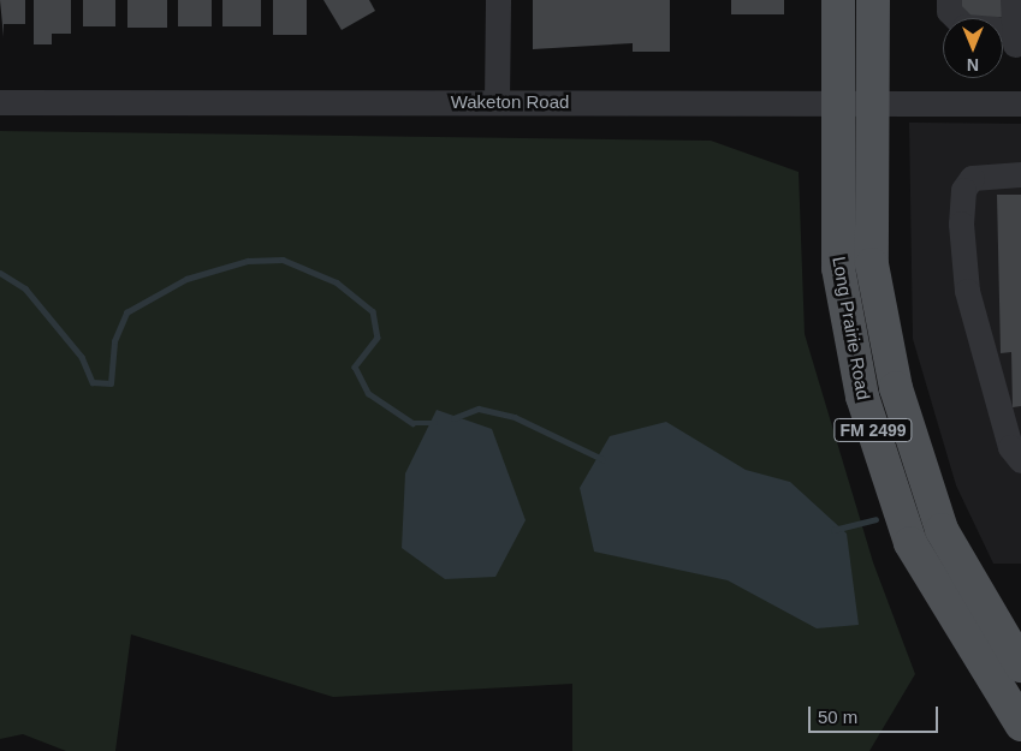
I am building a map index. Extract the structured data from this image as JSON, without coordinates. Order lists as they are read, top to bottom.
{
  "streets": {
    "main road": ["Long Prairie Road", "FM 2499"],
    "street": ["Waketon Road"]
  },
  "crossings": [
    ["Waketon Road", "Long Prairie Road"]
  ],
  "scale_bar": "50 m",
  "north": "bottom"
}
